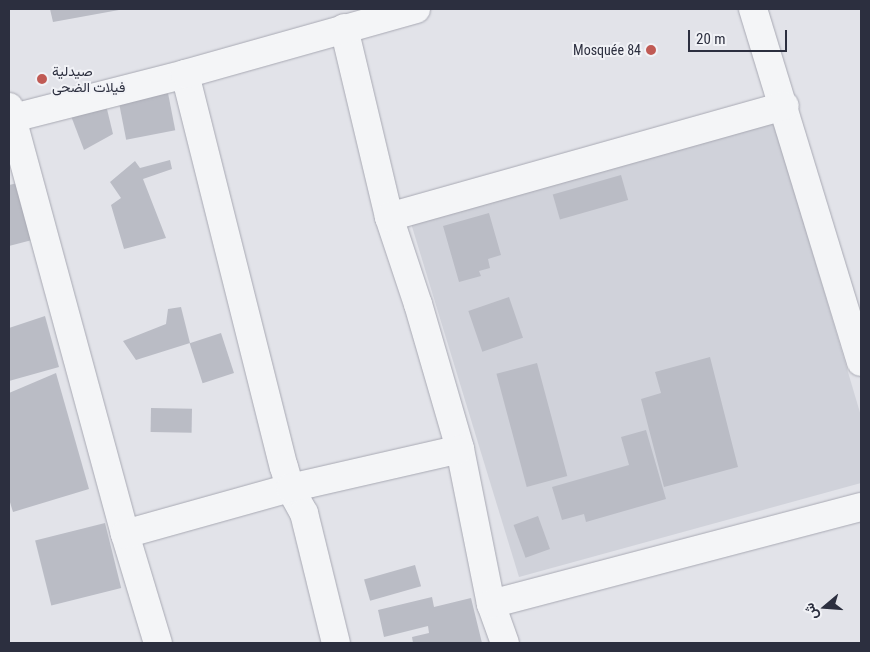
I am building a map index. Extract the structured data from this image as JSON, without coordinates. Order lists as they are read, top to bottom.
{
  "places": ["Mosquée 84", "صيدلية فيلات الضحى"],
  "scale_bar": "20 m",
  "north": "left"
}
